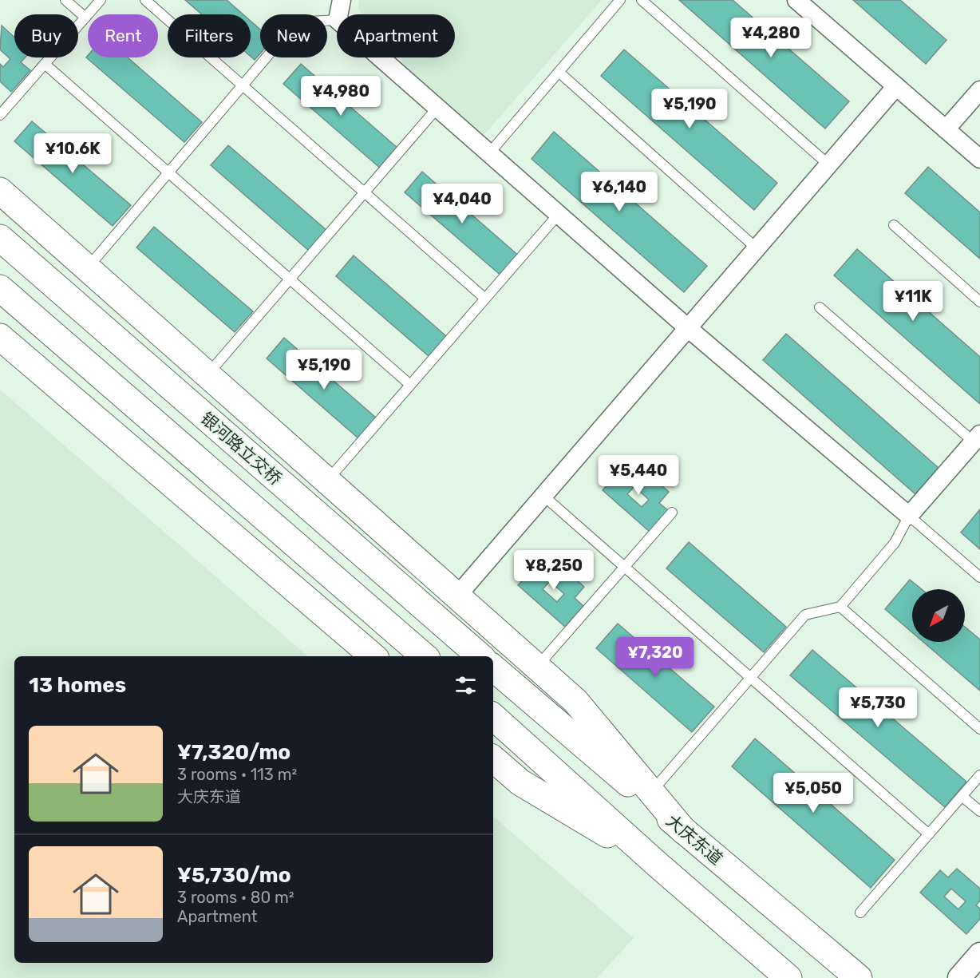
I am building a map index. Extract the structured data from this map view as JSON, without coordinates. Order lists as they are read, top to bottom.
{
  "streets": {
    "main road": ["银河路立交桥", "大庆东道"]
  },
  "north": "bottom left",
  "page": {
    "chip": [
      "Buy",
      "Rent",
      "Filters",
      "New",
      "Apartment"
    ],
    "price": [
      "¥4,280",
      "¥4,980",
      "¥5,190",
      "¥10.6K",
      "¥6,140",
      "¥4,040",
      "¥11K",
      "¥5,190",
      "¥5,440",
      "¥8,250",
      "¥7,320",
      "¥5,730",
      "¥5,050"
    ],
    "heading": "13 homes",
    "list": [
      {
        "name": "¥7,320/mo",
        "note": "3 rooms · 113 m² · 大庆东道"
      },
      {
        "name": "¥5,730/mo",
        "note": "3 rooms · 80 m² · Apartment"
      }
    ]
  }
}
